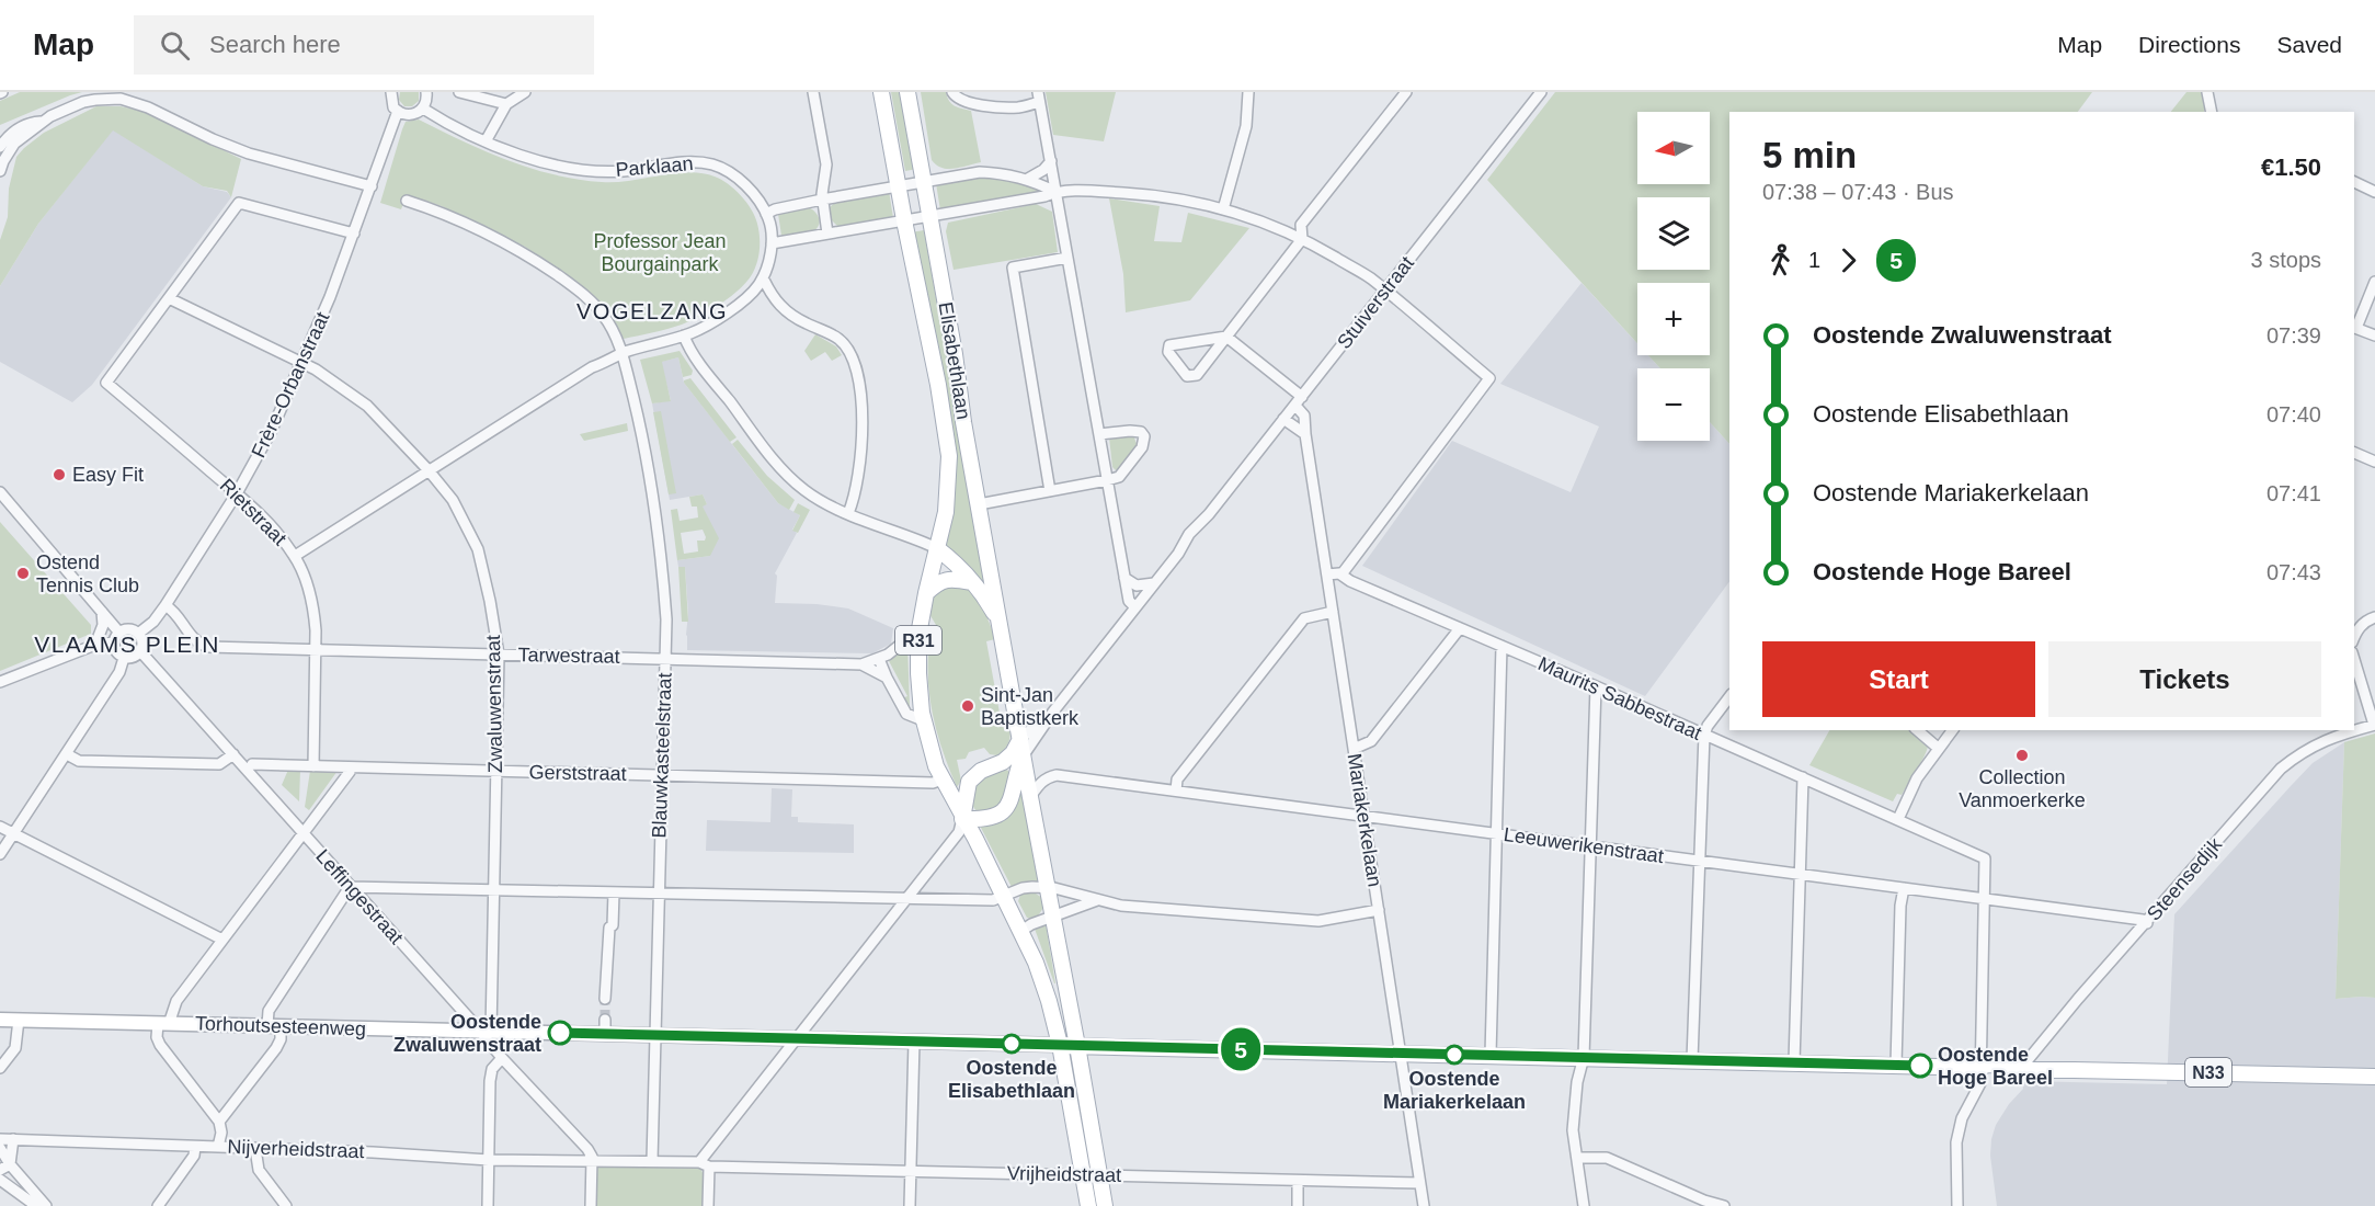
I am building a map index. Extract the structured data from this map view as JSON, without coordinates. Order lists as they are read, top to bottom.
{
  "streets": {
    "main road": [
      "Elisabethlaan",
      "R31",
      "Torhoutsesteenweg",
      "N33",
      "Vrijheidstraat"
    ],
    "street": [
      "Parklaan",
      "Stuiverstraat",
      "Frère-Orbanstraat",
      "Rietstraat",
      "Tarwestraat",
      "Maurits Sabbestraat",
      "Zwaluwenstraat",
      "Blauwkasteelstraat",
      "Gerststraat",
      "Mariakerkelaan",
      "Leeuwerikenstraat",
      "Steensedijk",
      "Leffingestraat",
      "Nijverheidstraat"
    ]
  },
  "crossings": [
    ["Parklaan", "Rietstraat"],
    ["Parklaan", "Zwaluwenstraat"],
    ["Parklaan", "Blauwkasteelstraat"],
    ["Stuiverstraat", "Elisabethlaan"],
    ["Stuiverstraat", "Mariakerkelaan"],
    ["Elisabethlaan", "Tarwestraat"],
    ["Elisabethlaan", "Gerststraat"],
    ["Elisabethlaan", "Leeuwerikenstraat"],
    ["Elisabethlaan", "Torhoutsesteenweg"],
    ["Elisabethlaan", "Vrijheidstraat"],
    ["Frère-Orbanstraat", "Rietstraat"],
    ["Frère-Orbanstraat", "Tarwestraat"],
    ["Frère-Orbanstraat", "Zwaluwenstraat"],
    ["Frère-Orbanstraat", "Leffingestraat"],
    ["Rietstraat", "Tarwestraat"],
    ["Rietstraat", "Zwaluwenstraat"],
    ["Rietstraat", "Gerststraat"],
    ["Tarwestraat", "Zwaluwenstraat"],
    ["Tarwestraat", "Blauwkasteelstraat"],
    ["Maurits Sabbestraat", "Mariakerkelaan"],
    ["Maurits Sabbestraat", "Leeuwerikenstraat"],
    ["Zwaluwenstraat", "Gerststraat"],
    ["Zwaluwenstraat", "Leffingestraat"],
    ["Zwaluwenstraat", "Torhoutsesteenweg"],
    ["Blauwkasteelstraat", "Gerststraat"],
    ["Blauwkasteelstraat", "Torhoutsesteenweg"],
    ["Blauwkasteelstraat", "Nijverheidstraat"],
    ["Blauwkasteelstraat", "Vrijheidstraat"],
    ["Mariakerkelaan", "Leeuwerikenstraat"],
    ["Mariakerkelaan", "Torhoutsesteenweg"],
    ["Mariakerkelaan", "Vrijheidstraat"],
    ["Leeuwerikenstraat", "Steensedijk"],
    ["Steensedijk", "Torhoutsesteenweg"],
    ["Leffingestraat", "Torhoutsesteenweg"],
    ["Leffingestraat", "Nijverheidstraat"],
    ["Nijverheidstraat", "Vrijheidstraat"]
  ],
  "districts": ["VOGELZANG", "VLAAMS PLEIN"],
  "parks": ["Professor Jean Bourgainpark"],
  "places": [
    "Easy Fit",
    "Ostend Tennis Club",
    "Sint-Jan Baptistkerk",
    "Collection Vanmoerkerke",
    "Oostende Zwaluwenstraat",
    "Oostende Elisabethlaan",
    "Oostende Mariakerkelaan",
    "Oostende Hoge Bareel"
  ],
  "lines": ["bus line 5"],
  "north": "left",
  "page": {
    "header": "Map",
    "search": "Search here",
    "nav": ["Map", "Directions", "Saved"],
    "on_map": "5",
    "map_buttons": ["+", "−"],
    "heading": ["5 min", "07:38 – 07:43 · Bus", "€1.50"],
    "legs": ["1", "5", "3 stops"],
    "list": [
      {
        "name": "Oostende Zwaluwenstraat",
        "value": "07:39"
      },
      {
        "name": "Oostende Elisabethlaan",
        "value": "07:40"
      },
      {
        "name": "Oostende Mariakerkelaan",
        "value": "07:41"
      },
      {
        "name": "Oostende Hoge Bareel",
        "value": "07:43"
      }
    ],
    "buttons": ["Start", "Tickets"]
  }
}
